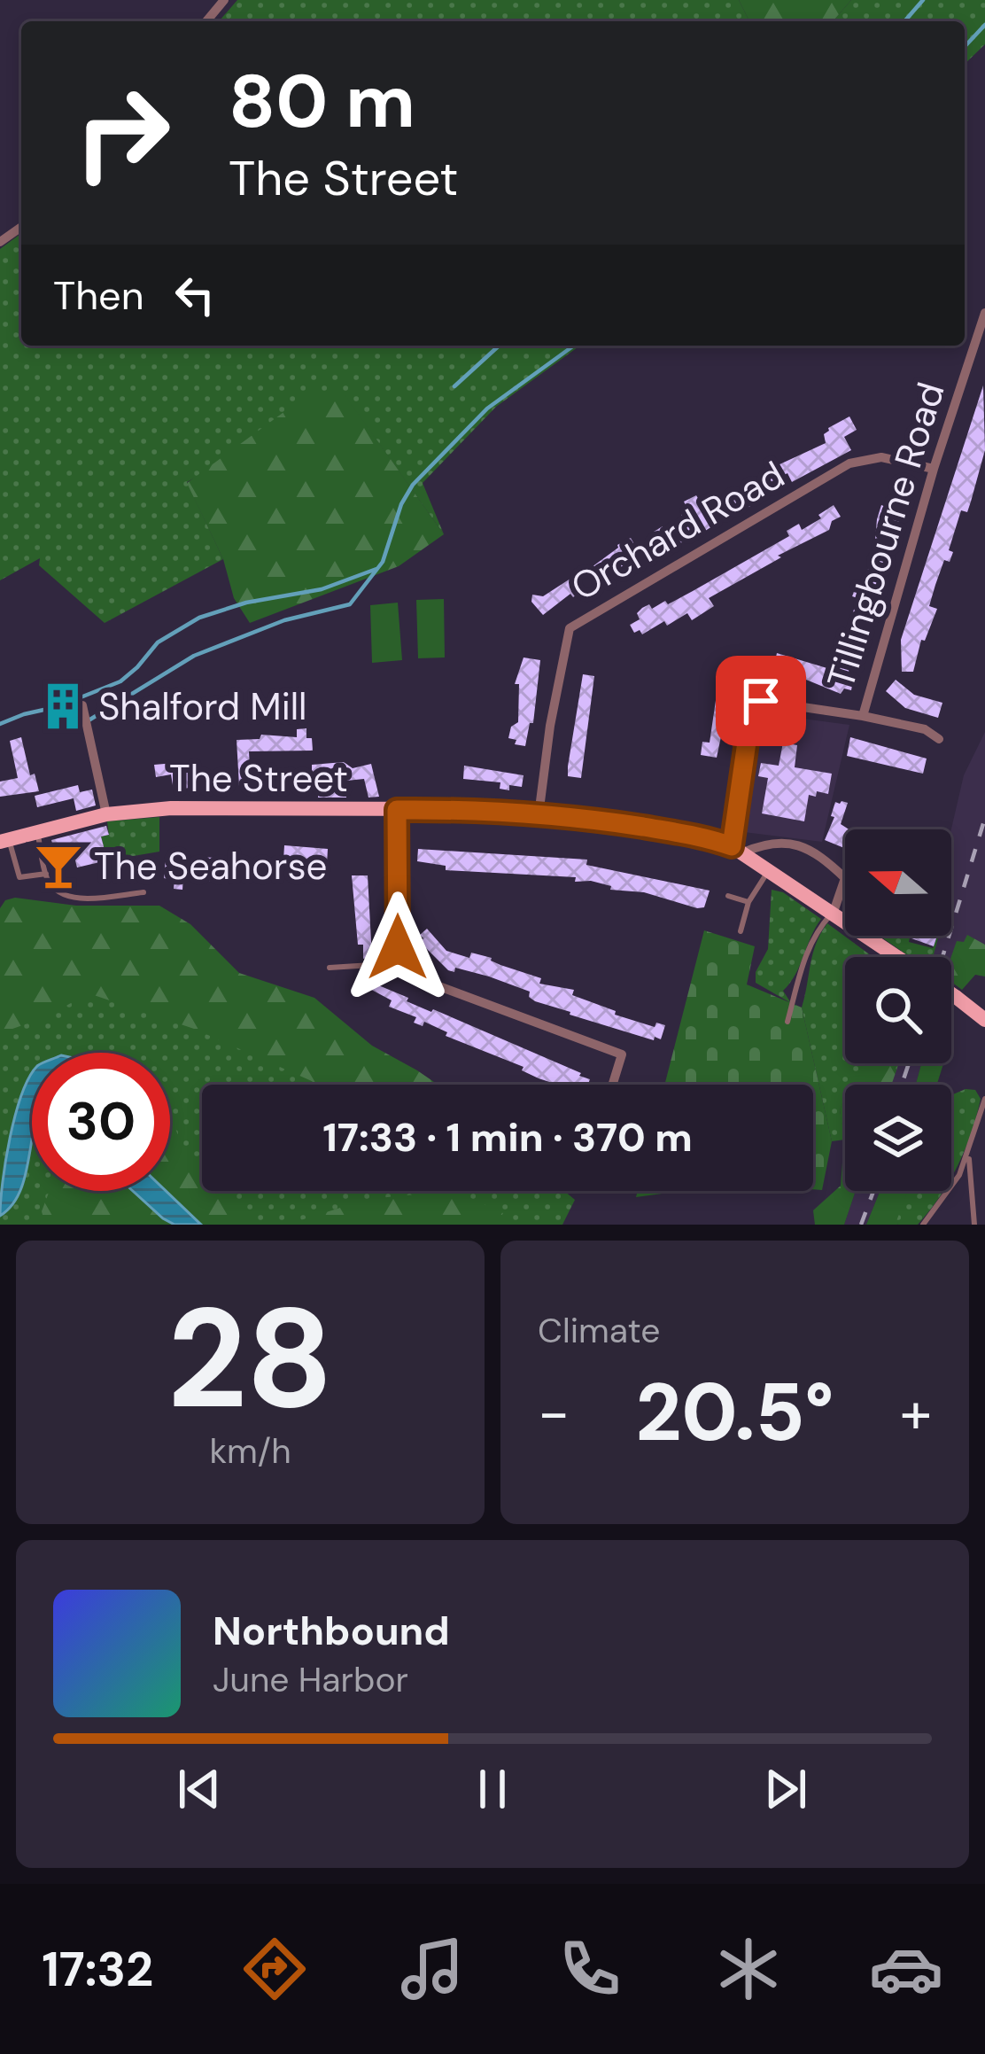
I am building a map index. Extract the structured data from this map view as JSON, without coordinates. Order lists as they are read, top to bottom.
{
  "streets": {
    "main road": ["The Street"],
    "street": ["Orchard Road", "Tillingbourne Road"]
  },
  "crossings": [
    ["Orchard Road", "Tillingbourne Road"],
    ["Orchard Road", "The Street"],
    ["Tillingbourne Road", "The Street"]
  ],
  "places": {
    "building": ["Shalford Mill"],
    "bar": ["The Seahorse"]
  },
  "north": "left",
  "page": {
    "turn": ["80 m", "The Street"],
    "then": "Then",
    "limit": "30",
    "trip": "17:33 · 1 min · 370 m",
    "tile": [
      ["28", "km/h"],
      "Climate"
    ],
    "heat": ["−", "20.5°", "+"],
    "song": ["Northbound", "June Harbor"],
    "tabs": "17:32"
  }
}
